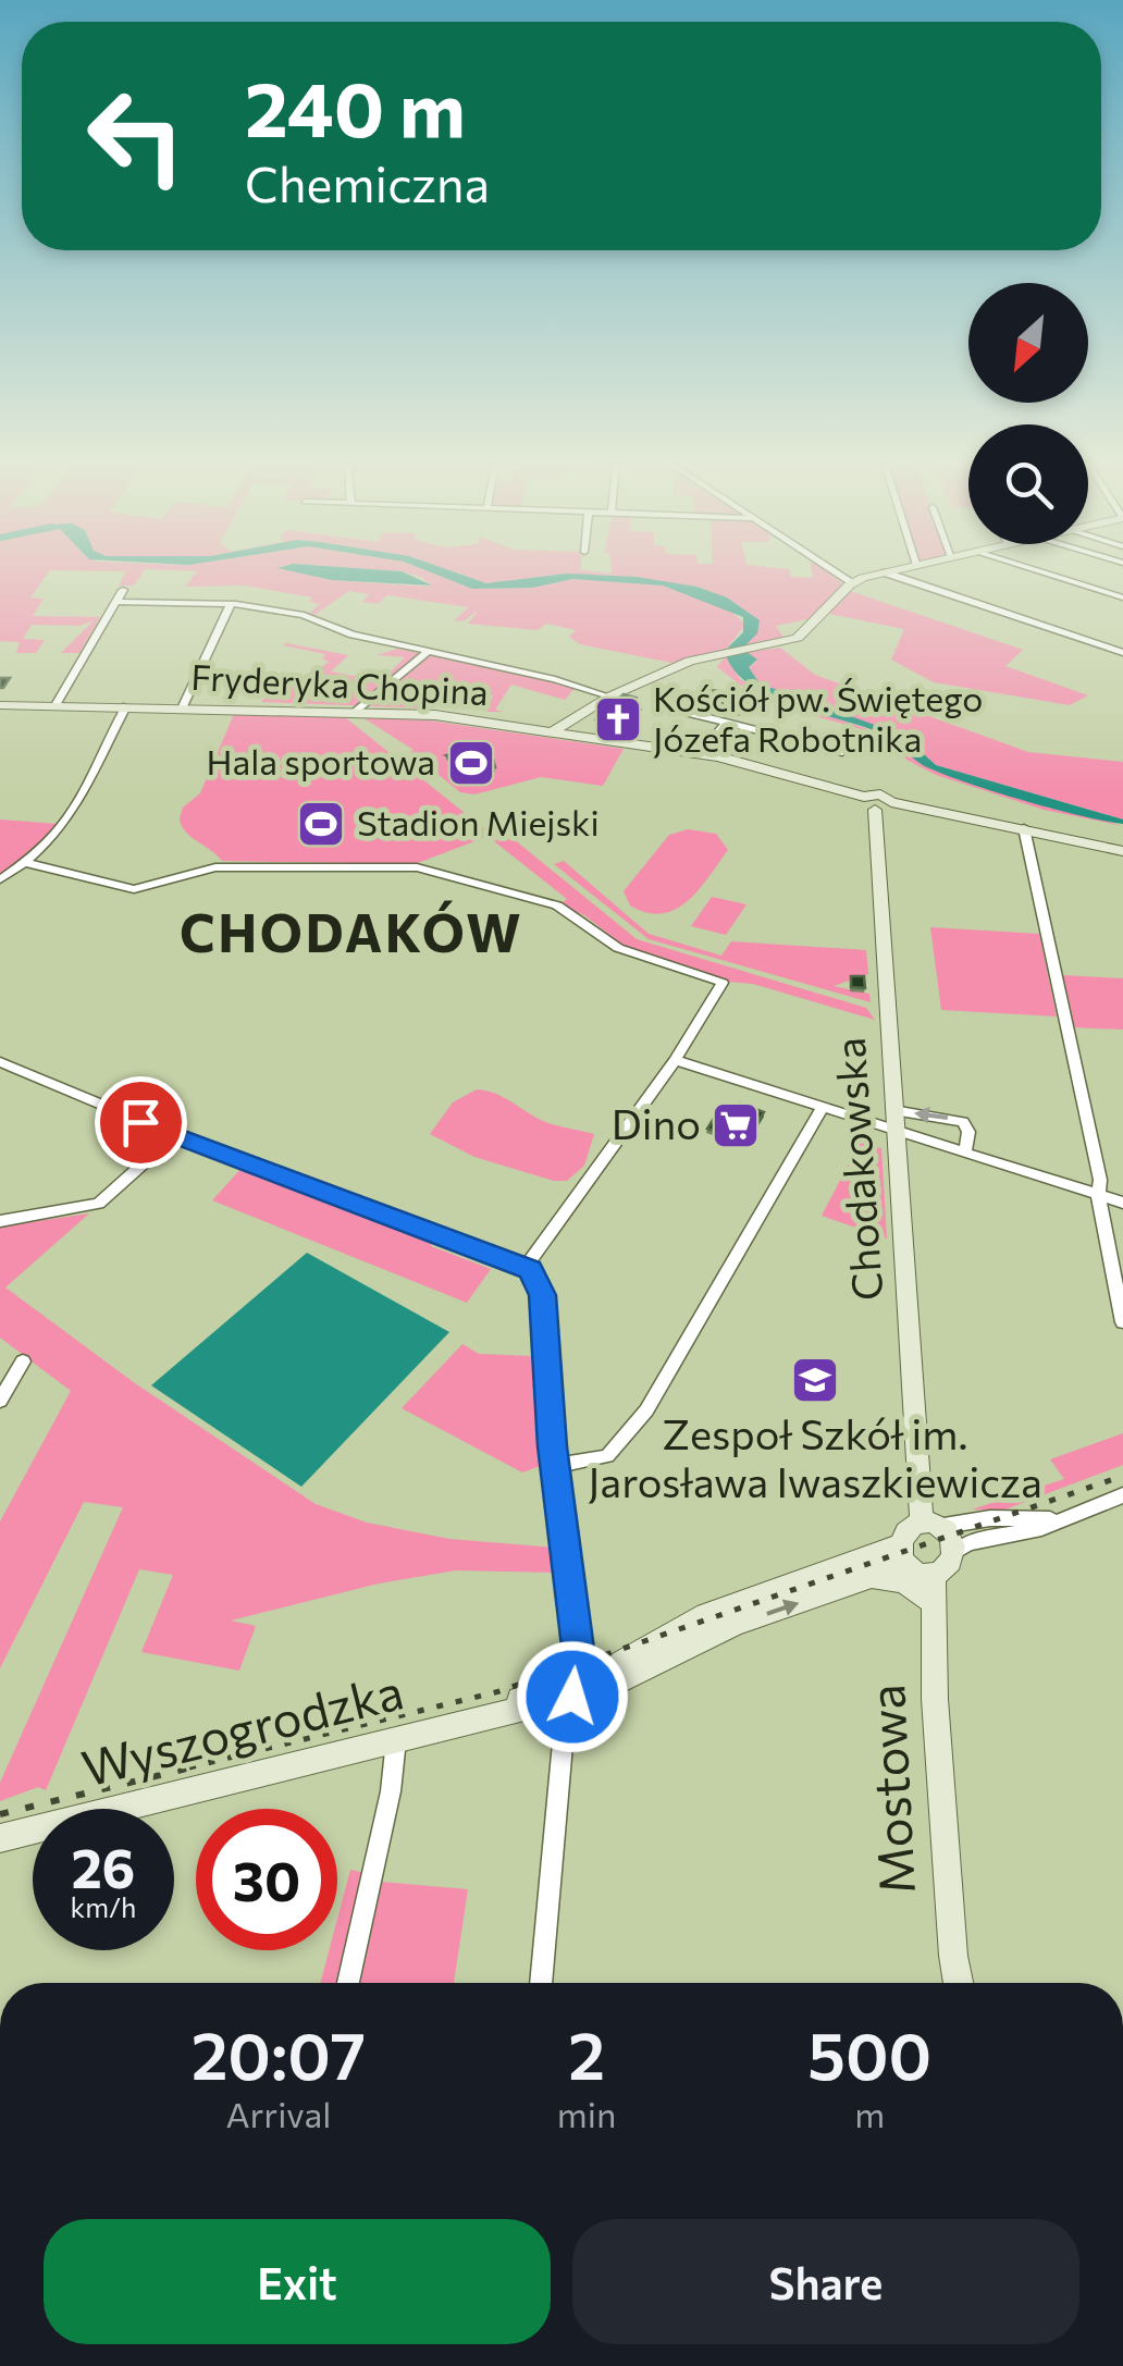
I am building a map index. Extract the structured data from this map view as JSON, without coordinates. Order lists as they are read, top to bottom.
{
  "streets": {
    "main road": [
      "Fryderyka Chopina",
      "Chodakowska",
      "Wyszogrodzka",
      "Mostowa"
    ]
  },
  "crossings": [
    ["Fryderyka Chopina", "Chodakowska"],
    ["Wyszogrodzka", "Mostowa"]
  ],
  "districts": ["CHODAKÓW"],
  "places": {
    "church": ["Kościół pw. Świętego Józefa Robotnika"],
    "sports": ["Hala sportowa", "Stadion Miejski"],
    "supermarket": ["Dino"],
    "school or university": ["Zespoł Szkół im. Jarosława Iwaszkiewicza"]
  },
  "north": "bottom left",
  "page": {
    "turn": ["240 m", "Chemiczna"],
    "speed": "26 km/h",
    "limit": "30",
    "eta": [
      "20:07",
      "Arrival",
      "2",
      "min",
      "500",
      "m"
    ],
    "buttons": ["Exit", "Share"]
  }
}
